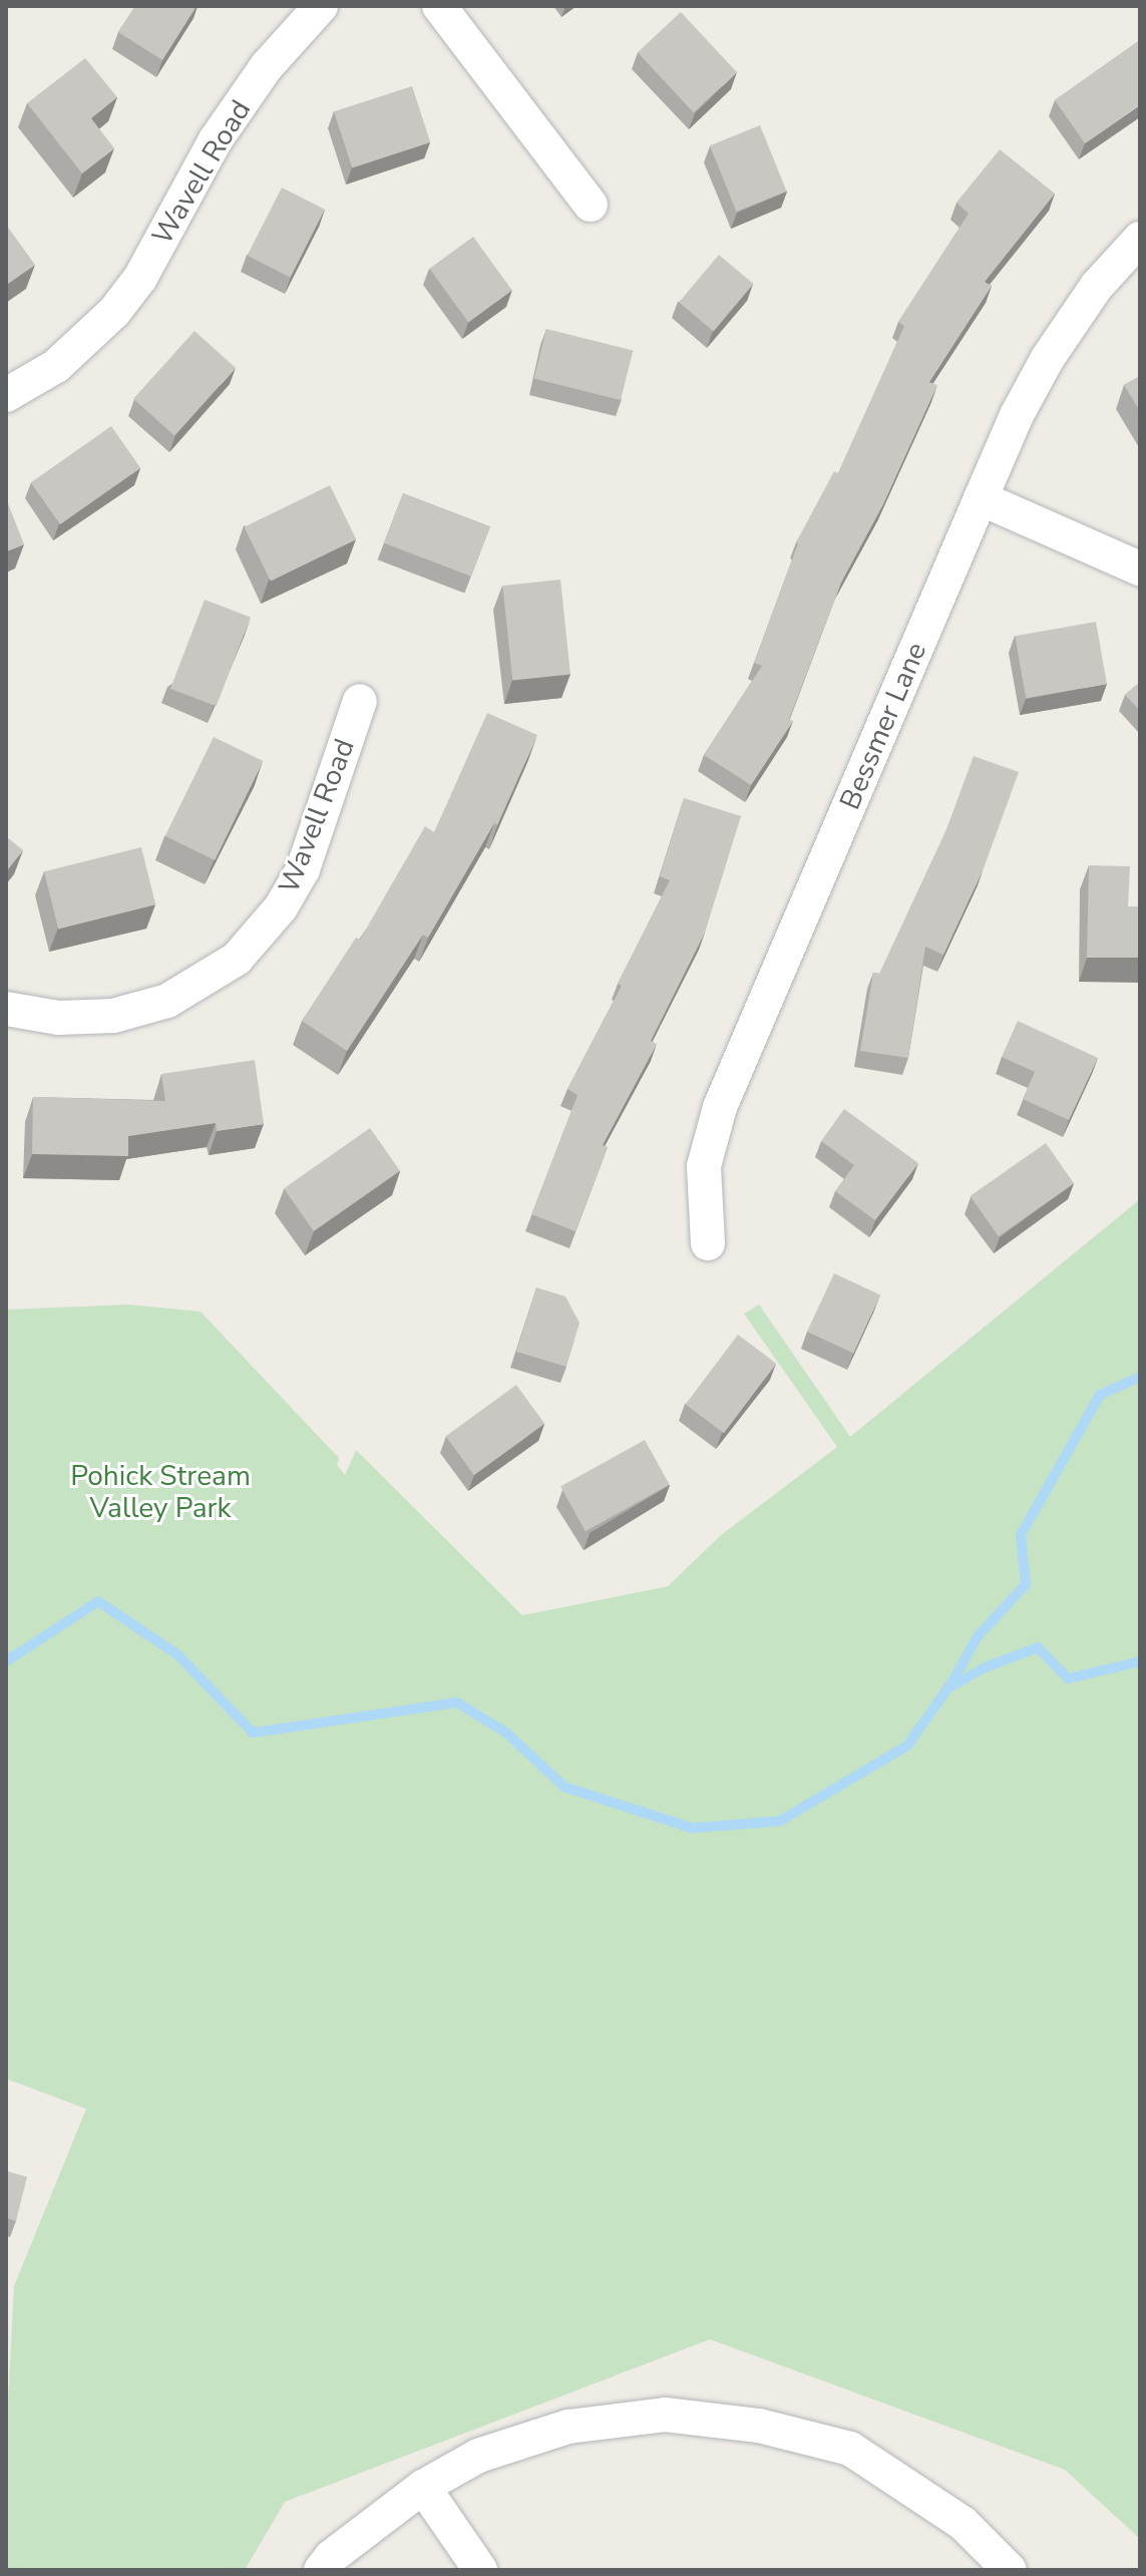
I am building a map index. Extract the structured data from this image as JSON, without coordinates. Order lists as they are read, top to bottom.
{
  "streets": {
    "street": ["Wavell Road", "Bessmer Lane"]
  },
  "parks": ["Pohick Stream Valley Park"]
}
